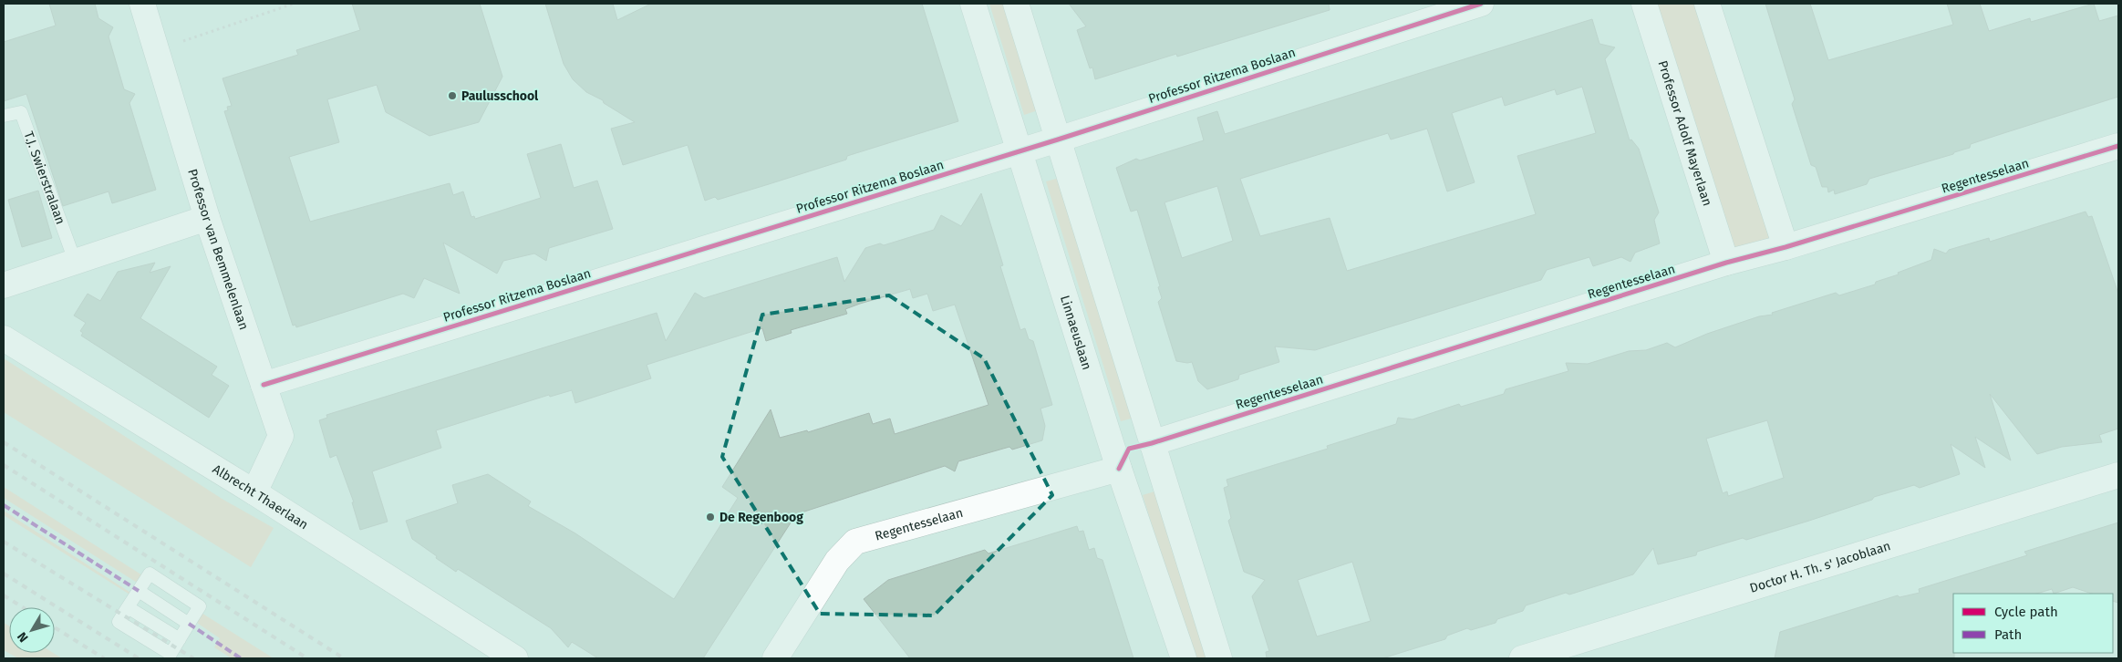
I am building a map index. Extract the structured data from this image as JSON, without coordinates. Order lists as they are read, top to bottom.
{
  "streets": {
    "street": [
      "Professor Ritzema Boslaan",
      "Professor Adolf Mayerlaan",
      "Regentesselaan",
      "Professor van Bemmelenlaan",
      "Linnaeuslaan",
      "Albrecht Thaerlaan",
      "Doctor H. Th. s' Jacoblaan"
    ],
    "lane": ["T.J. Swierstralaan"]
  },
  "crossings": [
    ["Professor Ritzema Boslaan", "Professor van Bemmelenlaan"],
    ["Professor Ritzema Boslaan", "Linnaeuslaan"],
    ["Professor Adolf Mayerlaan", "Regentesselaan"],
    ["Regentesselaan", "Linnaeuslaan"],
    ["Professor van Bemmelenlaan", "Albrecht Thaerlaan"]
  ],
  "places": ["Paulusschool", "De Regenboog"],
  "legend": ["Cycle path", "Path"],
  "north": "bottom left"
}
